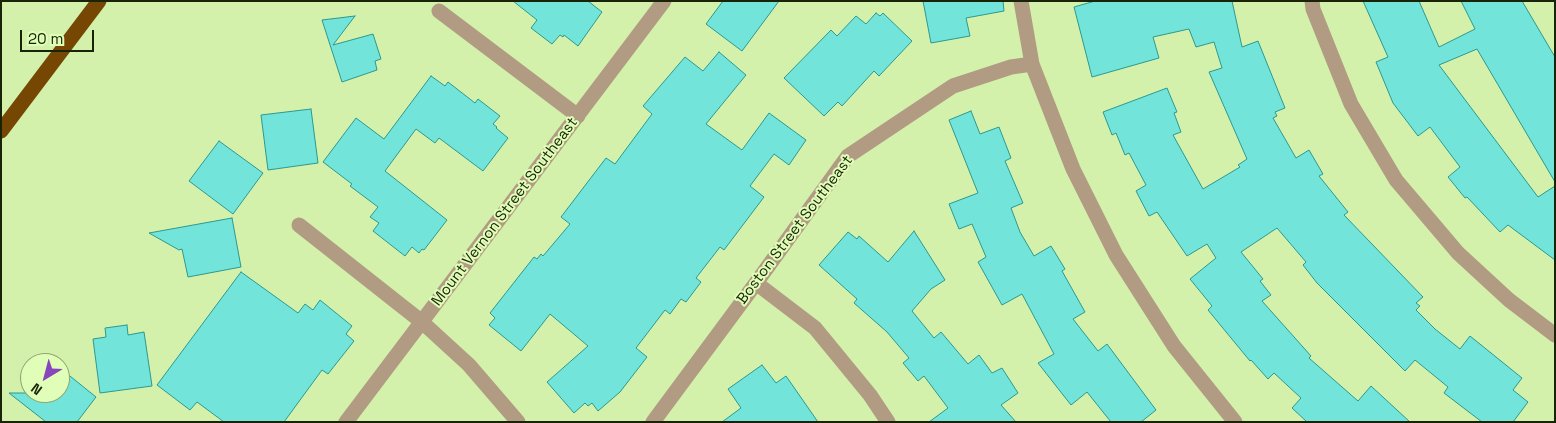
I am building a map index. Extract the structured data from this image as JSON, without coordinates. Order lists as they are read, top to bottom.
{
  "streets": {
    "street": ["Mount Vernon Street Southeast", "Boston Street Southeast"]
  },
  "scale_bar": "20 m",
  "north": "bottom left"
}
